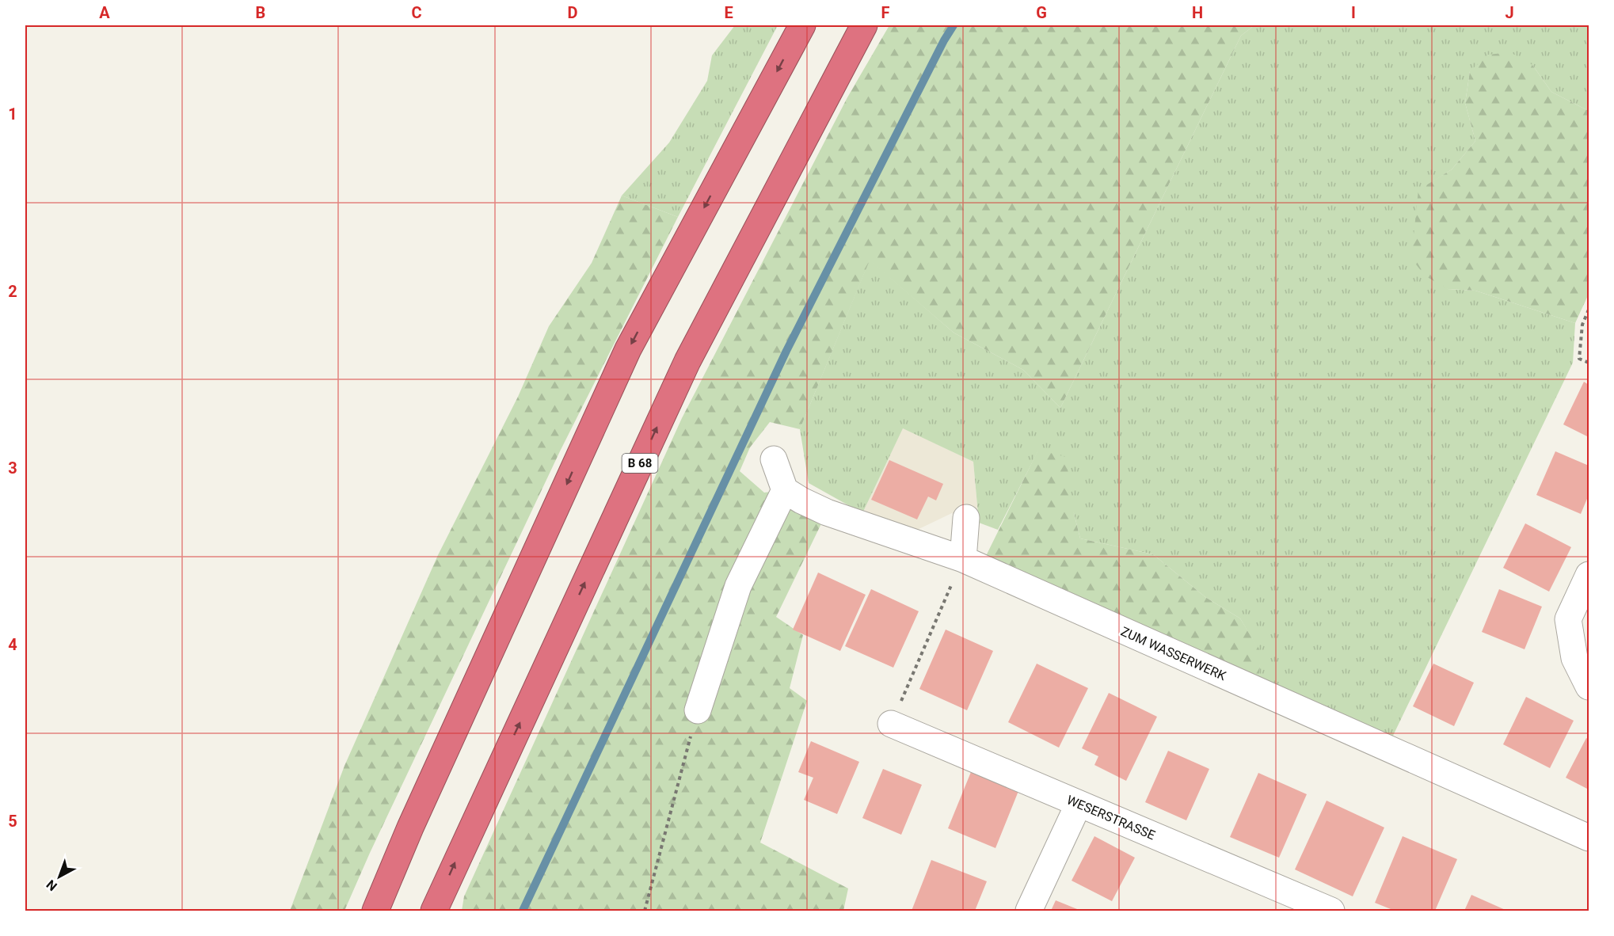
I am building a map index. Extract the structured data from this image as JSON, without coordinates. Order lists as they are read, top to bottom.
{
  "streets": {
    "highway": ["B 68"],
    "street": ["ZUM WASSERWERK", "WESERSTRASSE"]
  },
  "north": "bottom left",
  "grid": {
    "columns": [
      "A",
      "B",
      "C",
      "D",
      "E",
      "F",
      "G",
      "H",
      "I",
      "J"
    ],
    "rows": [
      "1",
      "2",
      "3",
      "4",
      "5"
    ]
  }
}
